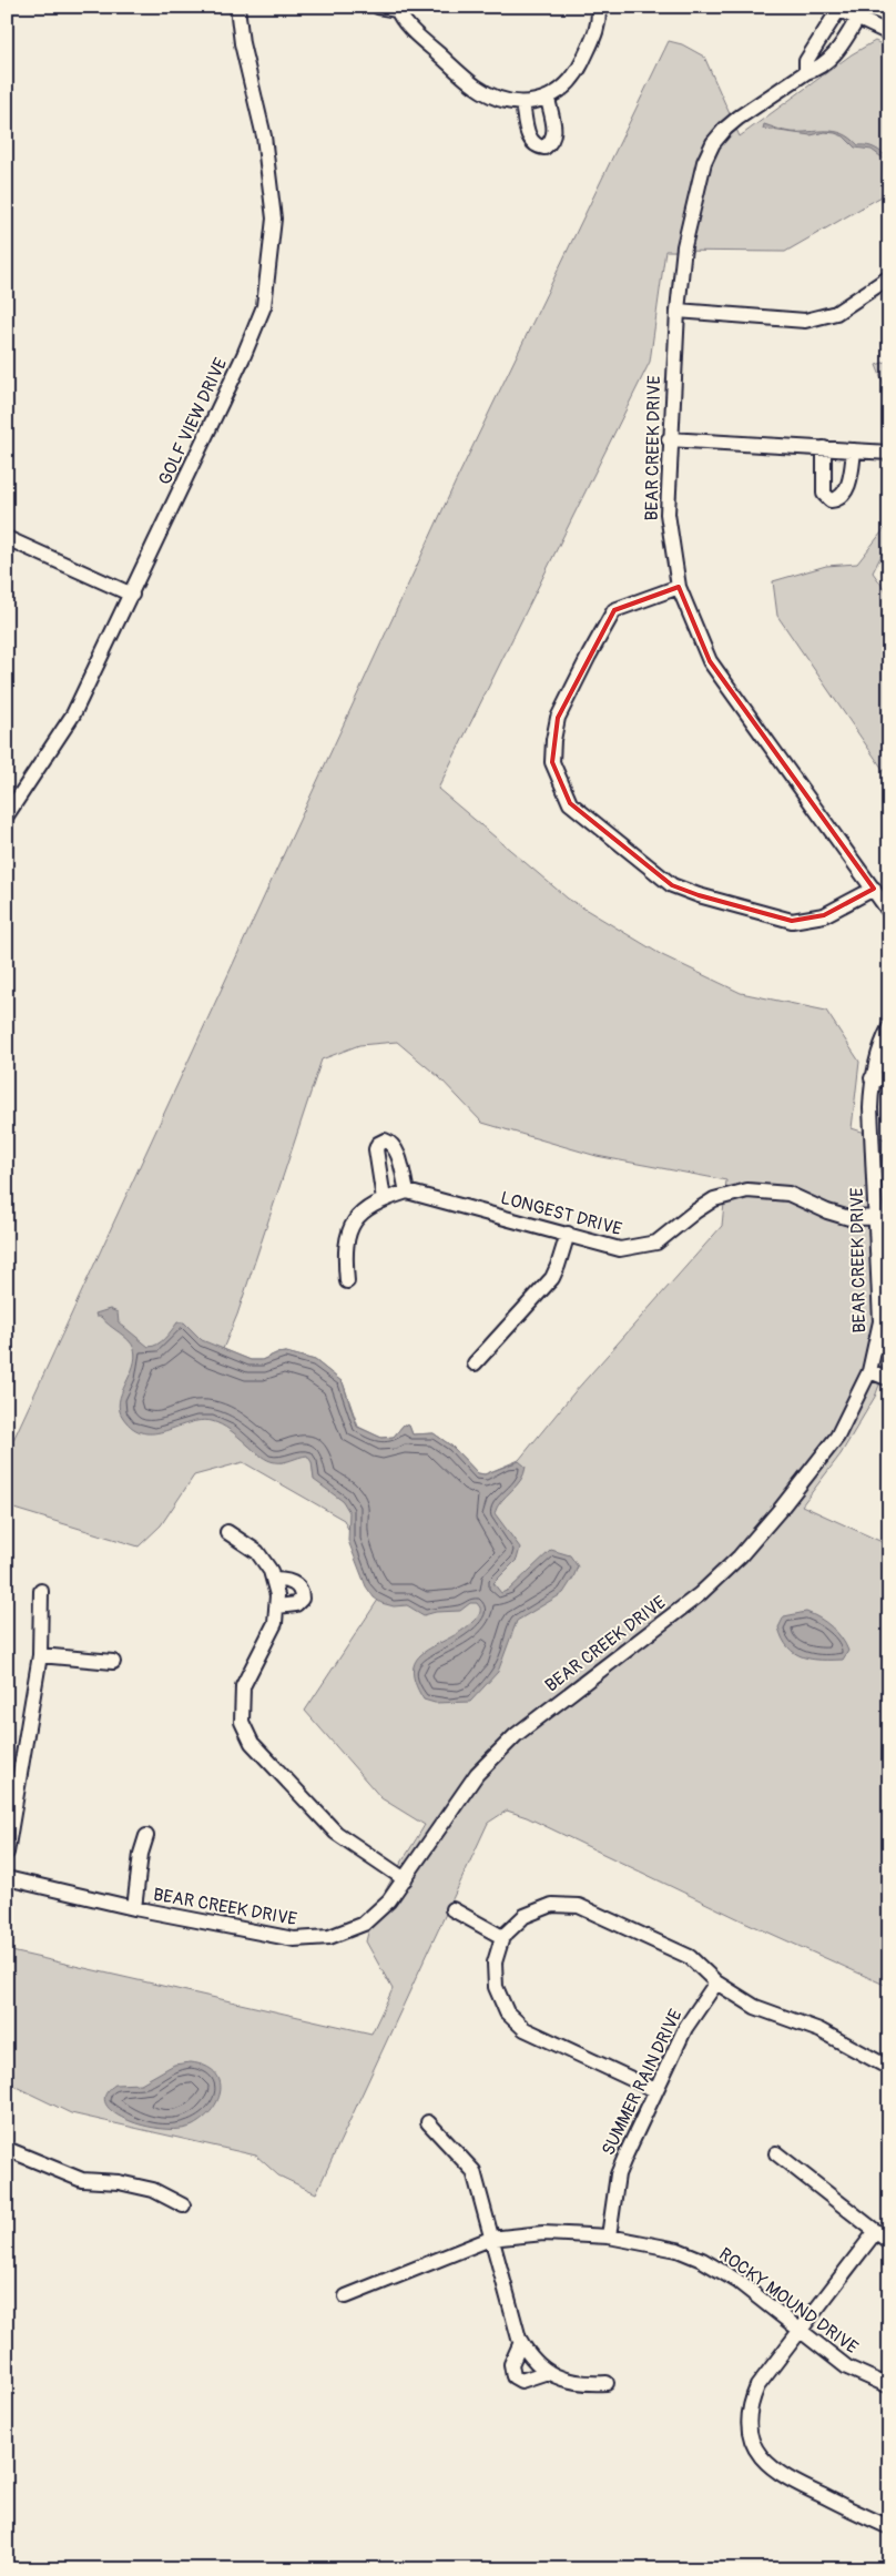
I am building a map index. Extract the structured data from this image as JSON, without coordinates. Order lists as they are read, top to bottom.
{
  "streets": {
    "street": [
      "GOLF VIEW DRIVE",
      "BEAR CREEK DRIVE",
      "LONGEST DRIVE",
      "SUMMER RAIN DRIVE",
      "ROCKY MOUND DRIVE"
    ]
  },
  "crossings": [
    ["BEAR CREEK DRIVE", "LONGEST DRIVE"],
    ["SUMMER RAIN DRIVE", "ROCKY MOUND DRIVE"]
  ]
}
